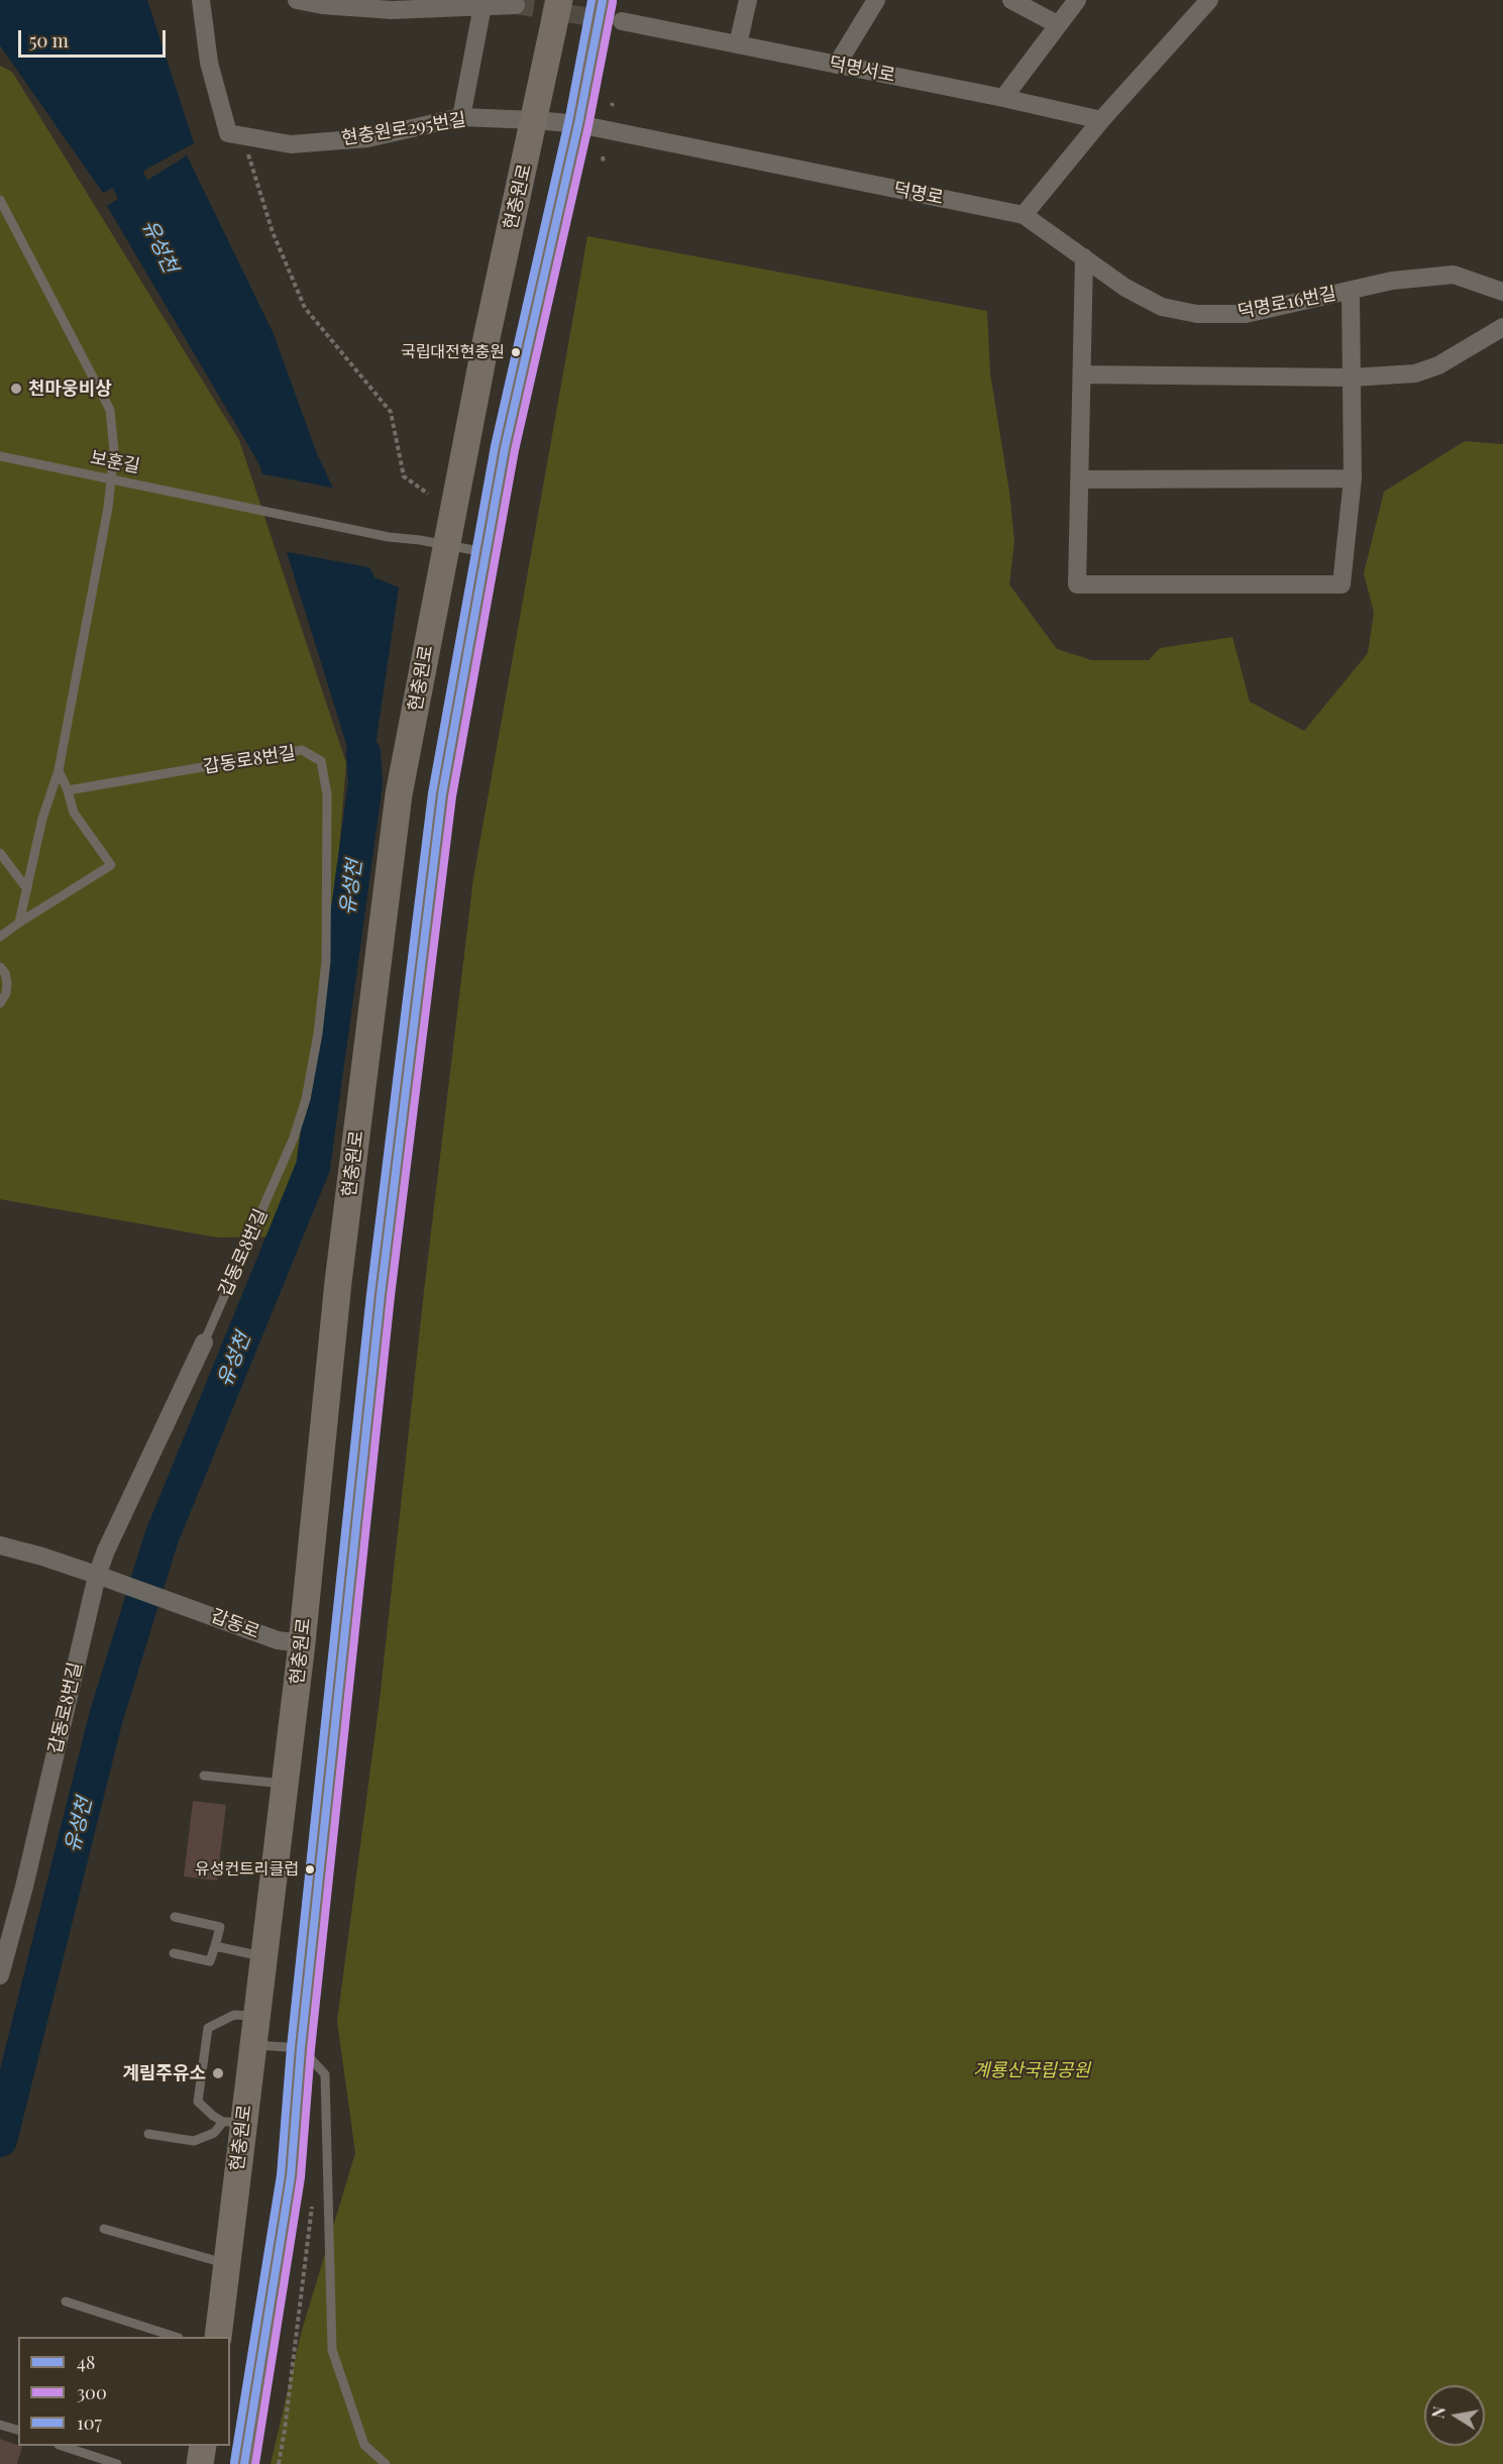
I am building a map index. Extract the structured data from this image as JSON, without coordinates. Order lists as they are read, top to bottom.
{
  "streets": {
    "main road": ["현충원로"],
    "street": [
      "덕명서로",
      "현충원로295번길",
      "덕명로",
      "덕명로16번길",
      "갑동로8번길",
      "갑동로"
    ],
    "lane": ["보훈길"]
  },
  "crossings": [
    ["현충원로295번길", "덕명로"],
    ["현충원로295번길", "현충원로"],
    ["덕명로", "현충원로"],
    ["덕명로", "덕명로16번길"],
    ["현충원로", "보훈길"],
    ["현충원로", "갑동로"],
    ["갑동로8번길", "갑동로"]
  ],
  "water": ["유성천"],
  "parks": ["계룡산국립공원"],
  "places": [
    "국립대전현충원",
    "천마웅비상",
    "유성컨트리클럽",
    "계림주유소"
  ],
  "lines": ["transit line 48", "transit line 107", "transit line 300"],
  "legend": ["48", "300", "107"],
  "scale_bar": "50 m",
  "north": "left"
}
